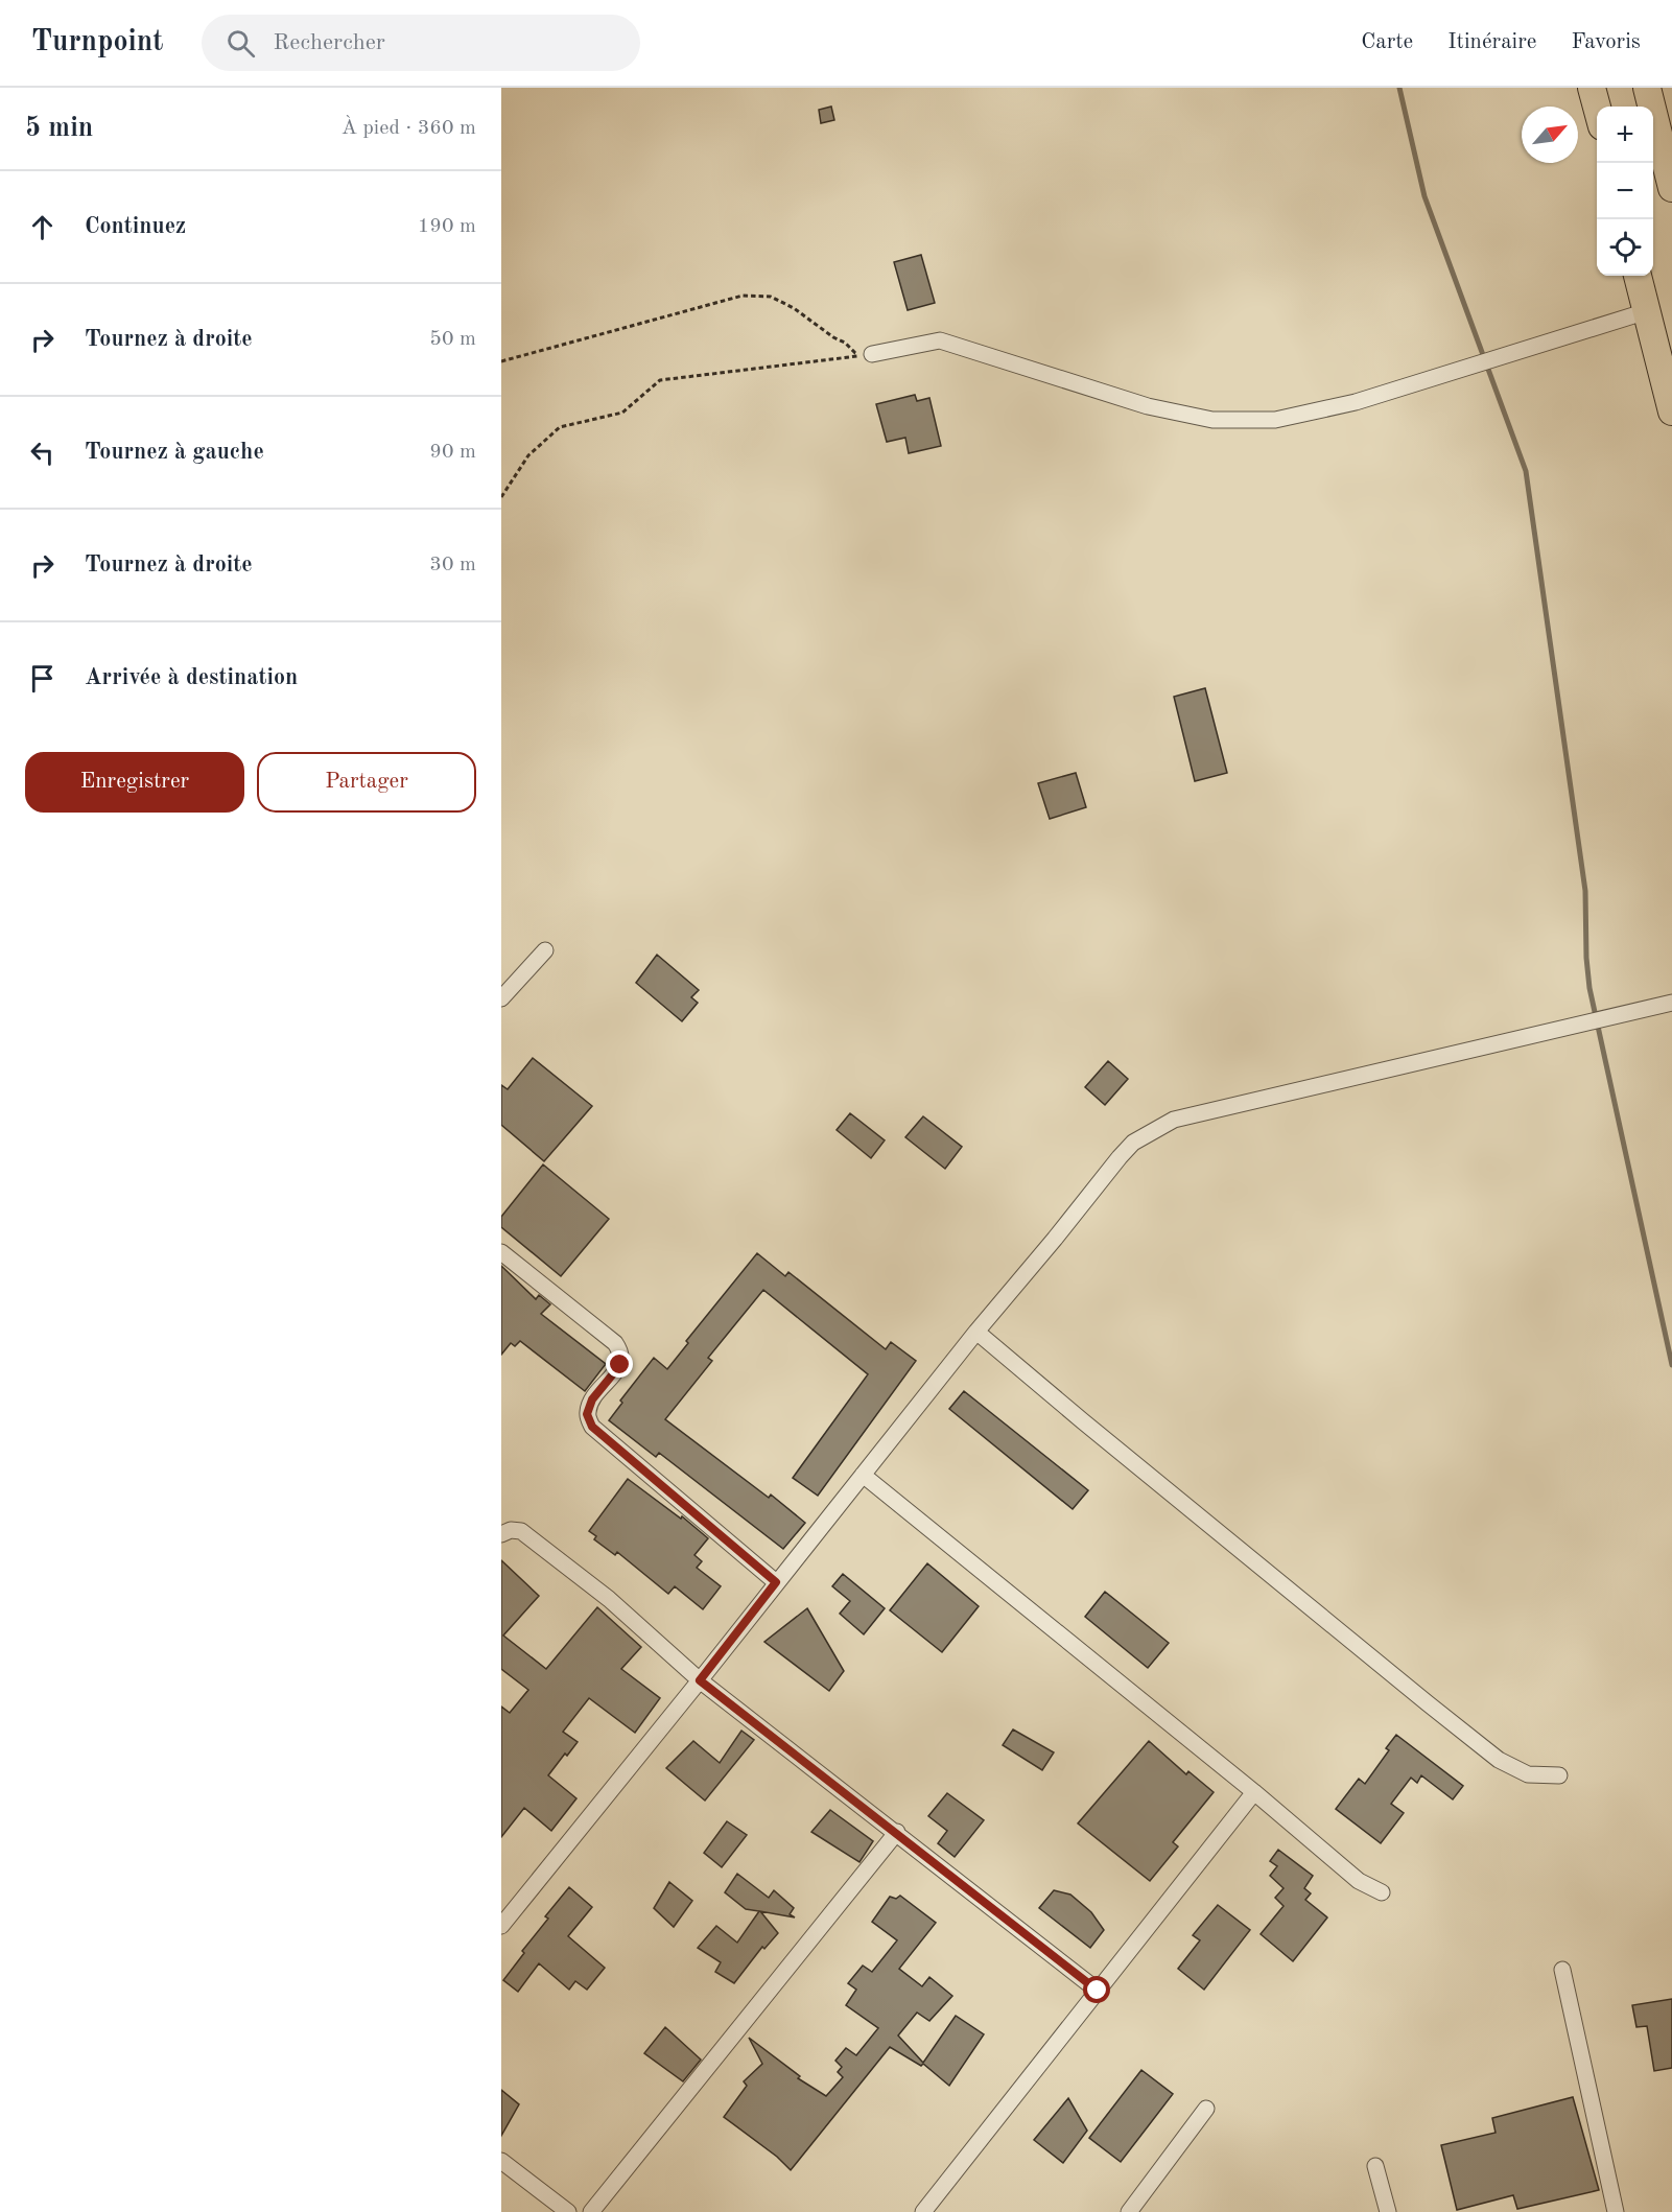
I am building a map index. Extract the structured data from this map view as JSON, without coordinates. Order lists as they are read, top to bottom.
{
  "north": "top right",
  "page": {
    "header": "Turnpoint",
    "search": "Rechercher",
    "nav": ["Carte", "Itinéraire", "Favoris"],
    "heading": ["5 min", "À pied · 360 m"],
    "map_buttons": ["+", "−"],
    "list": [
      ["Continuez", "190 m"],
      ["Tournez à droite", "50 m"],
      ["Tournez à gauche", "90 m"],
      ["Tournez à droite", "30 m"],
      "Arrivée à destination"
    ],
    "buttons": ["Enregistrer", "Partager"]
  }
}
